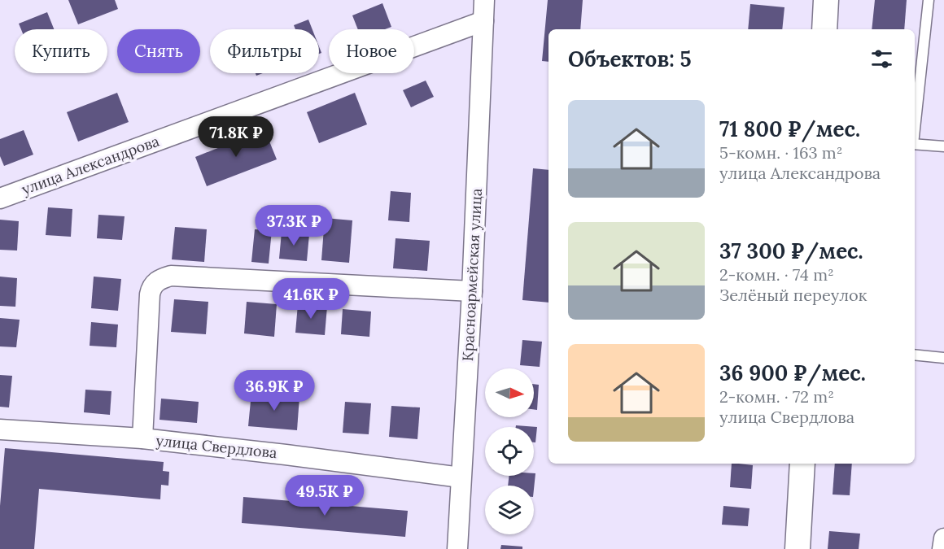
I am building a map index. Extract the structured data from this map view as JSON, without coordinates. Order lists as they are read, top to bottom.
{
  "streets": {
    "street": ["улица Александрова", "Красноармейская улица", "улица Свердлова"]
  },
  "crossings": [
    ["улица Александрова", "Красноармейская улица"],
    ["Красноармейская улица", "улица Свердлова"]
  ],
  "north": "right",
  "page": {
    "chip": [
      "Купить",
      "Снять",
      "Фильтры",
      "Новое"
    ],
    "heading": "Объектов: 5",
    "list": [
      {
        "name": "71 800 ₽/мес.",
        "note": "5-комн. · 163 m² · улица Александрова"
      },
      {
        "name": "37 300 ₽/мес.",
        "note": "2-комн. · 74 m² · Зелёный переулок"
      },
      {
        "name": "36 900 ₽/мес.",
        "note": "2-комн. · 72 m² · улица Свердлова"
      }
    ],
    "price": [
      "71.8K ₽",
      "37.3K ₽",
      "41.6K ₽",
      "36.9K ₽",
      "49.5K ₽"
    ]
  }
}
